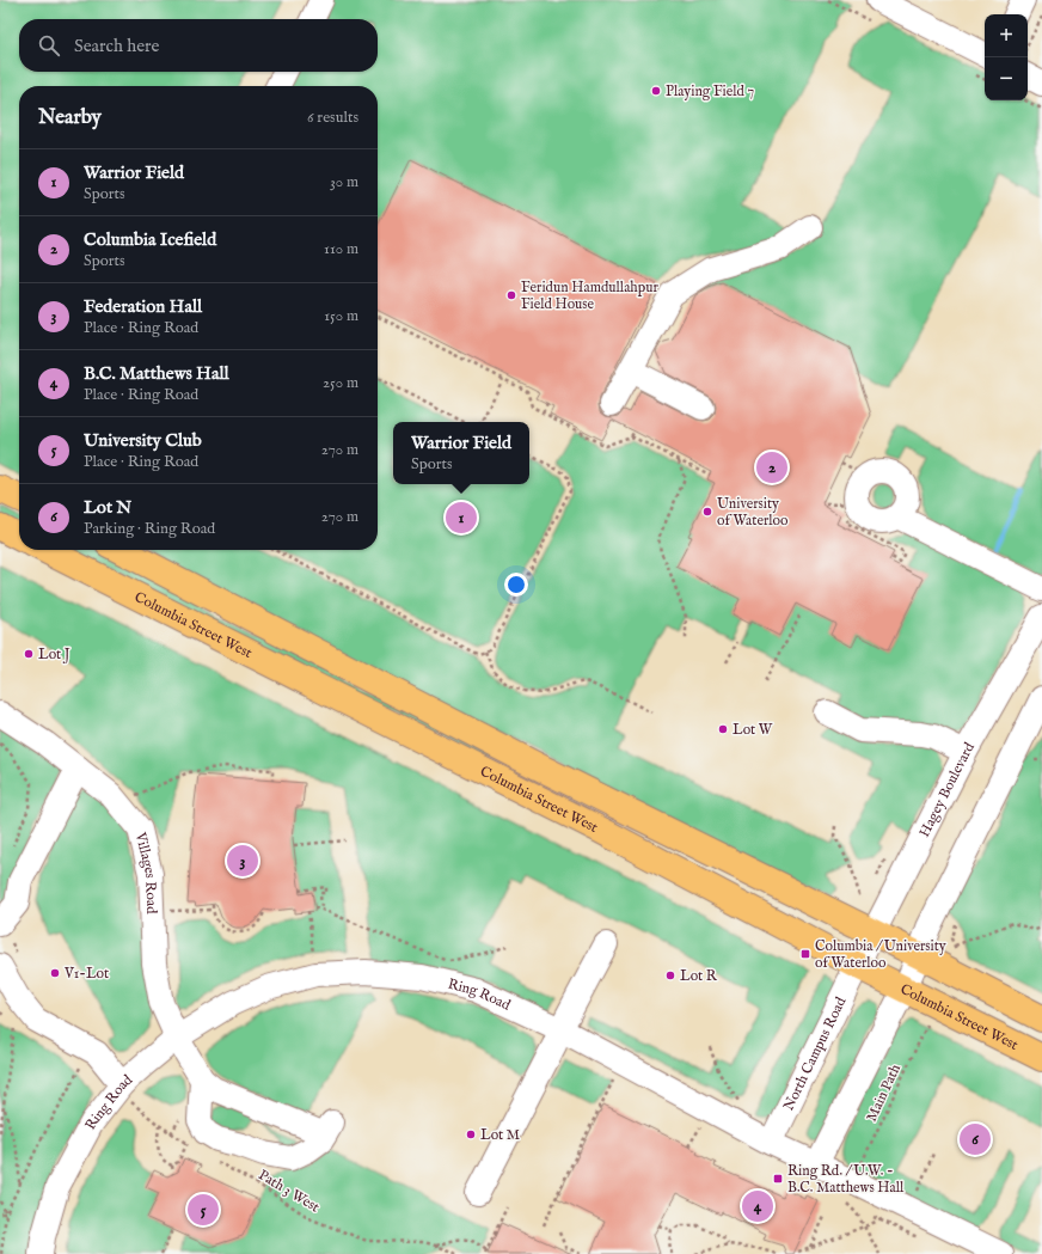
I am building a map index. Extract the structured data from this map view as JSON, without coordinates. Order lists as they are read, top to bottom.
{
  "streets": {
    "main road": ["Columbia Street West"],
    "street": [
      "Hagey Boulevard",
      "Villages Road",
      "Ring Road",
      "North Campus Road"
    ],
    "path": ["Main Path", "Path 3 West"]
  },
  "crossings": [
    ["Columbia Street West", "Hagey Boulevard"],
    ["Columbia Street West", "North Campus Road"],
    ["Hagey Boulevard", "North Campus Road"],
    ["Villages Road", "Ring Road"],
    ["Ring Road", "North Campus Road"]
  ],
  "places": {
    "other": [
      "Playing Field 7",
      "Feridun Hamdullahpur Field House",
      "University of Waterloo",
      "Lot J",
      "Lot W",
      "V1-Lot",
      "Lot R",
      "Lot M"
    ],
    "transit": ["Columbia / University of Waterloo", "Ring Rd. / U.W. - B.C. Matthews Hall"]
  },
  "page": {
    "map_buttons": ["+", "−"],
    "search": "Search here",
    "heading": ["Nearby", "6 results"],
    "list": [
      {
        "mark": "1",
        "name": "Warrior Field",
        "note": "Sports",
        "value": "30 m"
      },
      {
        "mark": "2",
        "name": "Columbia Icefield",
        "note": "Sports",
        "value": "110 m"
      },
      {
        "mark": "3",
        "name": "Federation Hall",
        "note": "Place · Ring Road",
        "value": "150 m"
      },
      {
        "mark": "4",
        "name": "B.C. Matthews Hall",
        "note": "Place · Ring Road",
        "value": "250 m"
      },
      {
        "mark": "5",
        "name": "University Club",
        "note": "Place · Ring Road",
        "value": "270 m"
      },
      {
        "mark": "6",
        "name": "Lot N",
        "note": "Parking · Ring Road",
        "value": "270 m"
      }
    ],
    "popup": ["Warrior Field", "Sports"],
    "pins": [
      "2",
      "1",
      "3",
      "6",
      "4",
      "5"
    ]
  }
}
